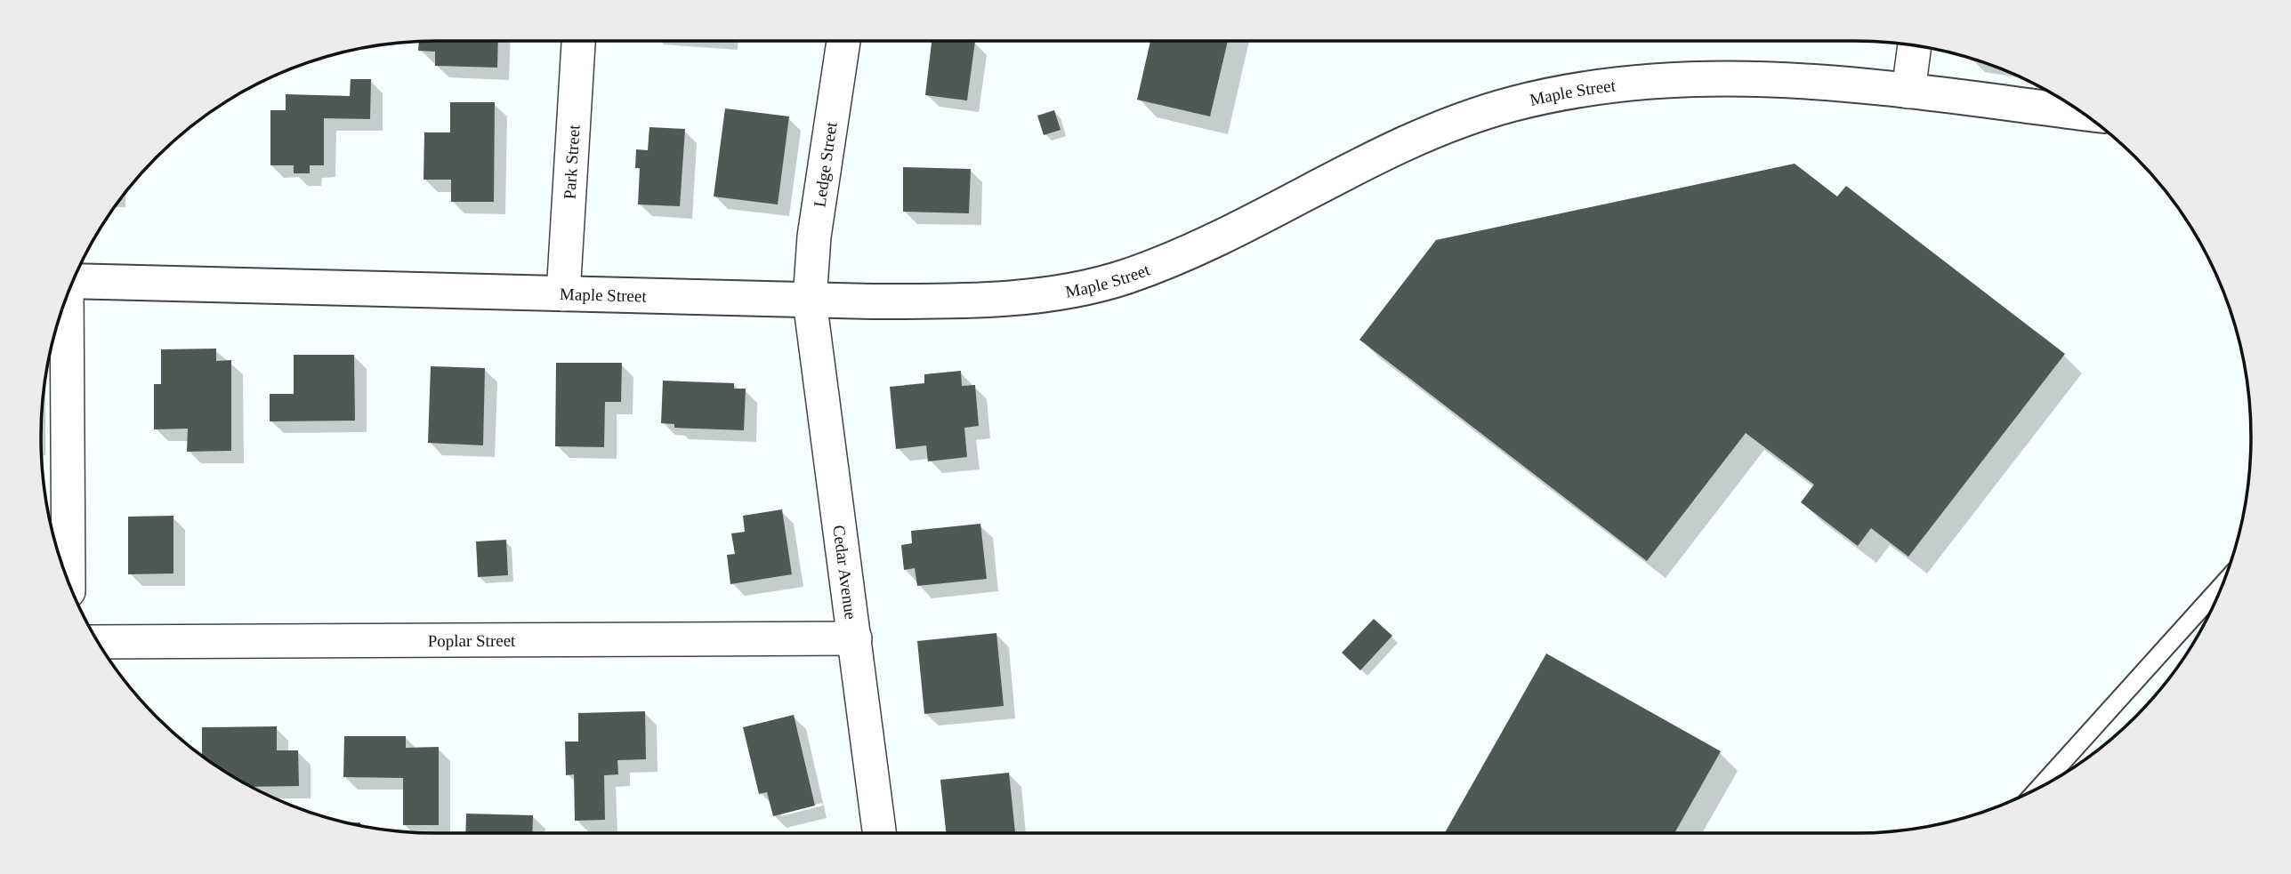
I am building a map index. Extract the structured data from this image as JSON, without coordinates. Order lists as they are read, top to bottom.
{
  "streets": {
    "street": [
      "Maple Street",
      "Park Street",
      "Ledge Street",
      "Cedar Avenue",
      "Poplar Street"
    ]
  },
  "crossings": [
    ["Maple Street", "Park Street"],
    ["Maple Street", "Ledge Street"],
    ["Maple Street", "Cedar Avenue"],
    ["Ledge Street", "Cedar Avenue"],
    ["Cedar Avenue", "Poplar Street"]
  ]
}
